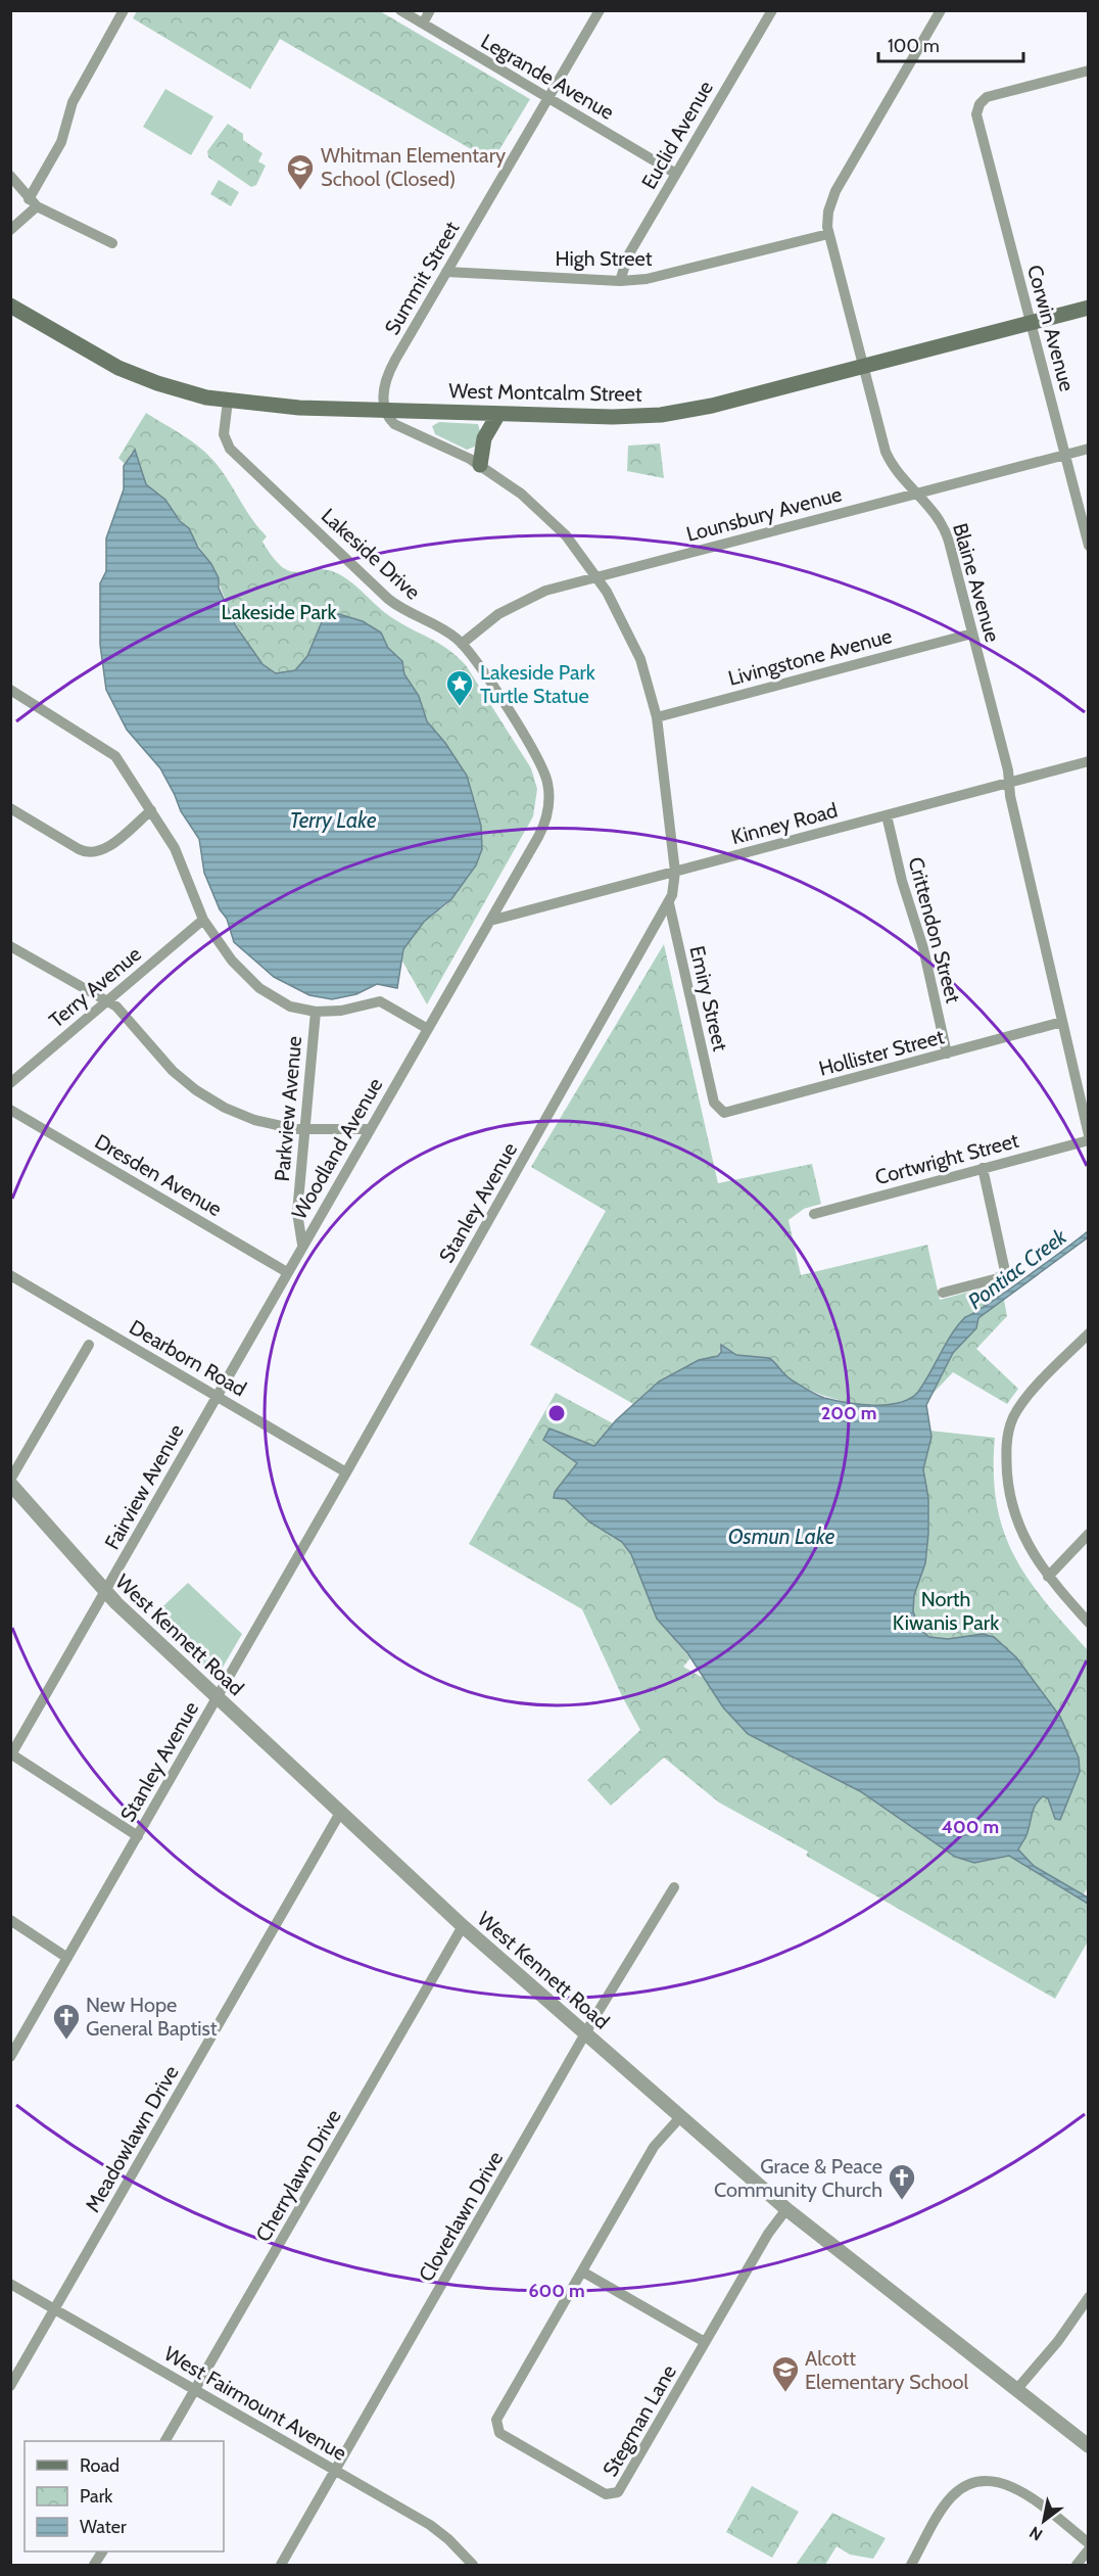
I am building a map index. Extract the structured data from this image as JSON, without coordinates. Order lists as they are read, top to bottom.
{
  "streets": {
    "main road": ["West Montcalm Street"],
    "street": [
      "Legrande Avenue",
      "Euclid Avenue",
      "High Street",
      "Summit Street",
      "Corwin Avenue",
      "Lounsbury Avenue",
      "Lakeside Drive",
      "Blaine Avenue",
      "Livingstone Avenue",
      "Kinney Road",
      "Crittendon Street",
      "Terry Avenue",
      "Emiry Street",
      "Hollister Street",
      "Parkview Avenue",
      "Woodland Avenue",
      "Cortwright Street",
      "Dresden Avenue",
      "Stanley Avenue",
      "Dearborn Road",
      "Fairview Avenue",
      "West Kennett Road",
      "Meadowlawn Drive",
      "Cherrylawn Drive",
      "Cloverlawn Drive",
      "West Fairmount Avenue",
      "Stegman Lane"
    ]
  },
  "crossings": [
    ["Legrande Avenue", "Euclid Avenue"],
    ["Legrande Avenue", "Summit Street"],
    ["Euclid Avenue", "High Street"],
    ["High Street", "Summit Street"],
    ["High Street", "Blaine Avenue"],
    ["Summit Street", "West Montcalm Street"],
    ["Summit Street", "Stanley Avenue"],
    ["Corwin Avenue", "West Montcalm Street"],
    ["Corwin Avenue", "Lounsbury Avenue"],
    ["West Montcalm Street", "Lakeside Drive"],
    ["West Montcalm Street", "Blaine Avenue"],
    ["West Montcalm Street", "Stanley Avenue"],
    ["Lounsbury Avenue", "Lakeside Drive"],
    ["Lounsbury Avenue", "Blaine Avenue"],
    ["Lounsbury Avenue", "Stanley Avenue"],
    ["Lakeside Drive", "Kinney Road"],
    ["Lakeside Drive", "Woodland Avenue"],
    ["Blaine Avenue", "Livingstone Avenue"],
    ["Blaine Avenue", "Kinney Road"],
    ["Blaine Avenue", "Hollister Street"],
    ["Livingstone Avenue", "Stanley Avenue"],
    ["Kinney Road", "Crittendon Street"],
    ["Kinney Road", "Woodland Avenue"],
    ["Kinney Road", "Stanley Avenue"],
    ["Crittendon Street", "Hollister Street"],
    ["Emiry Street", "Hollister Street"],
    ["Emiry Street", "Stanley Avenue"],
    ["Parkview Avenue", "Woodland Avenue"],
    ["Woodland Avenue", "Dresden Avenue"],
    ["Woodland Avenue", "Dearborn Road"],
    ["Woodland Avenue", "Fairview Avenue"],
    ["Stanley Avenue", "Dearborn Road"],
    ["Stanley Avenue", "West Kennett Road"],
    ["Dearborn Road", "Fairview Avenue"],
    ["Fairview Avenue", "West Kennett Road"],
    ["West Kennett Road", "Meadowlawn Drive"],
    ["West Kennett Road", "Cherrylawn Drive"],
    ["West Kennett Road", "Cloverlawn Drive"],
    ["West Kennett Road", "Stegman Lane"],
    ["Meadowlawn Drive", "West Fairmount Avenue"],
    ["Cherrylawn Drive", "West Fairmount Avenue"],
    ["Cloverlawn Drive", "West Fairmount Avenue"]
  ],
  "water": ["Terry Lake", "Pontiac Creek", "Osmun Lake"],
  "parks": ["Lakeside Park", "North Kiwanis Park"],
  "places": {
    "school or university": ["Whitman Elementary School (Closed)", "Alcott Elementary School"],
    "place": ["Lakeside Park Turtle Statue"],
    "church": ["New Hope General Baptist", "Grace & Peace Community Church"]
  },
  "legend": ["Road", "Park", "Water"],
  "scale_bar": "100 m",
  "north": "bottom left",
  "rings": ["200 m", "400 m", "600 m"]
}
